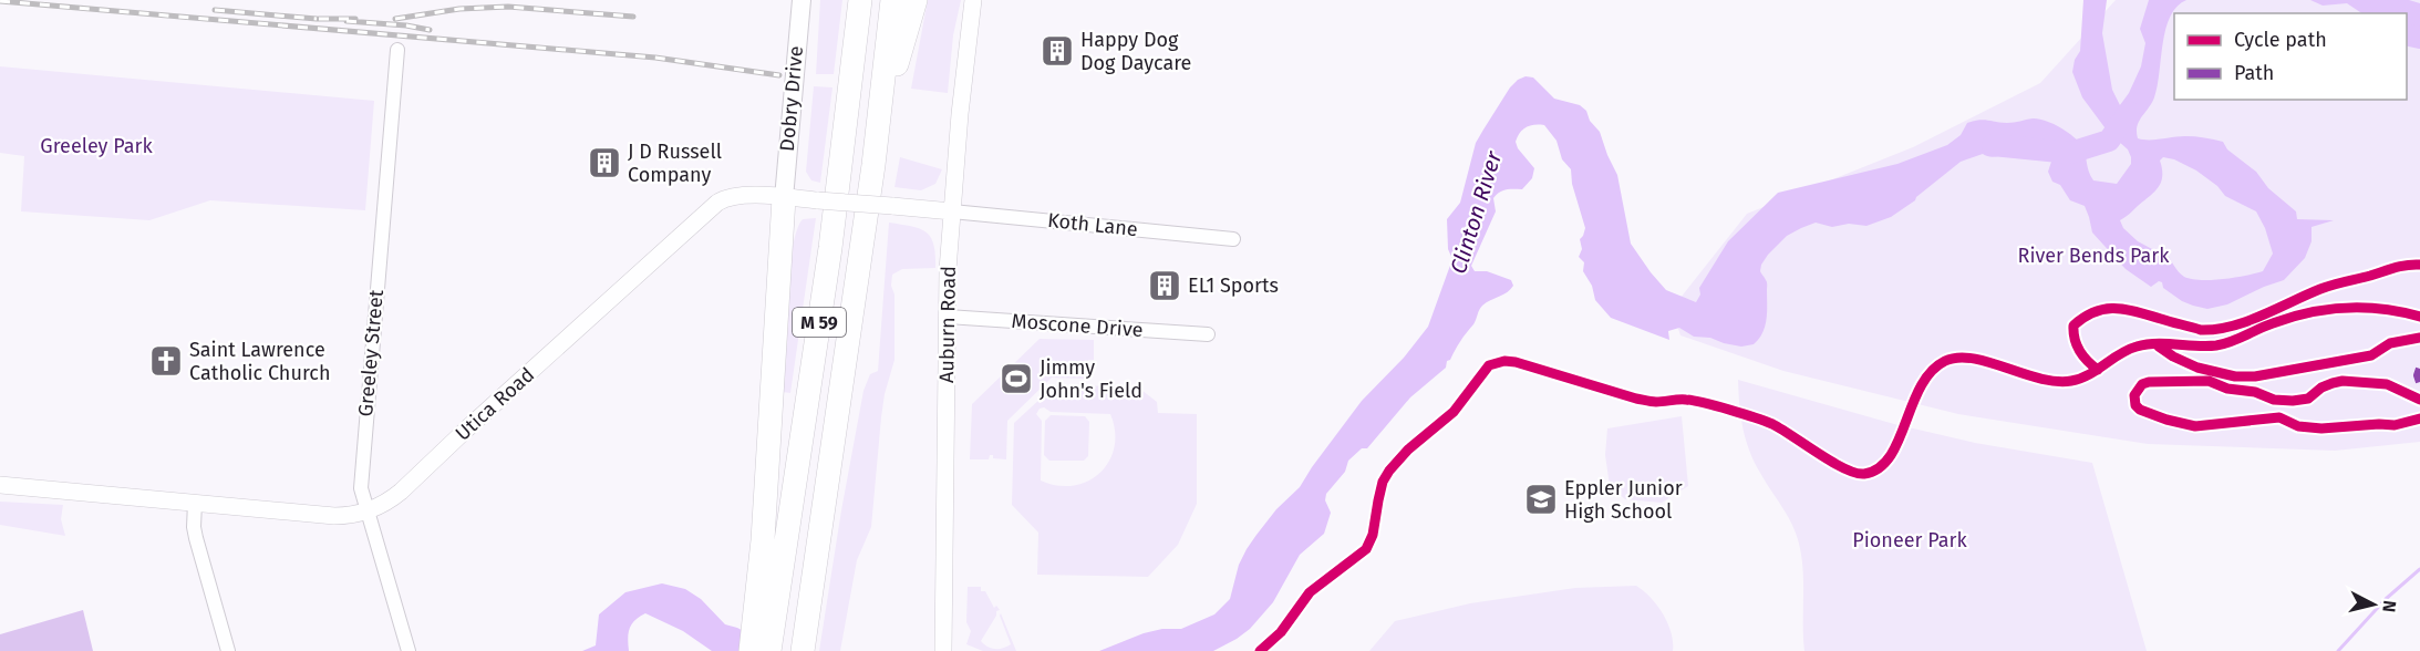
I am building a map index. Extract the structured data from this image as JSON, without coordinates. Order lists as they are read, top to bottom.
{
  "streets": {
    "highway": ["M 59"],
    "main road": ["Dobry Drive"],
    "street": [
      "Koth Lane",
      "Auburn Road",
      "Moscone Drive",
      "Greeley Street",
      "Utica Road"
    ]
  },
  "crossings": [
    ["Dobry Drive", "Utica Road"],
    ["Koth Lane", "Auburn Road"],
    ["Koth Lane", "Utica Road"],
    ["Auburn Road", "Moscone Drive"],
    ["Auburn Road", "Utica Road"],
    ["Greeley Street", "Utica Road"]
  ],
  "water": ["Clinton River"],
  "parks": ["Greeley Park", "River Bends Park", "Pioneer Park"],
  "places": {
    "building": ["Happy Dog Dog Daycare", "J D Russell Company", "EL1 Sports"],
    "church": ["Saint Lawrence Catholic Church"],
    "sports": ["Jimmy John's Field"],
    "school or university": ["Eppler Junior High School"]
  },
  "legend": ["Cycle path", "Path"],
  "north": "right"
}
